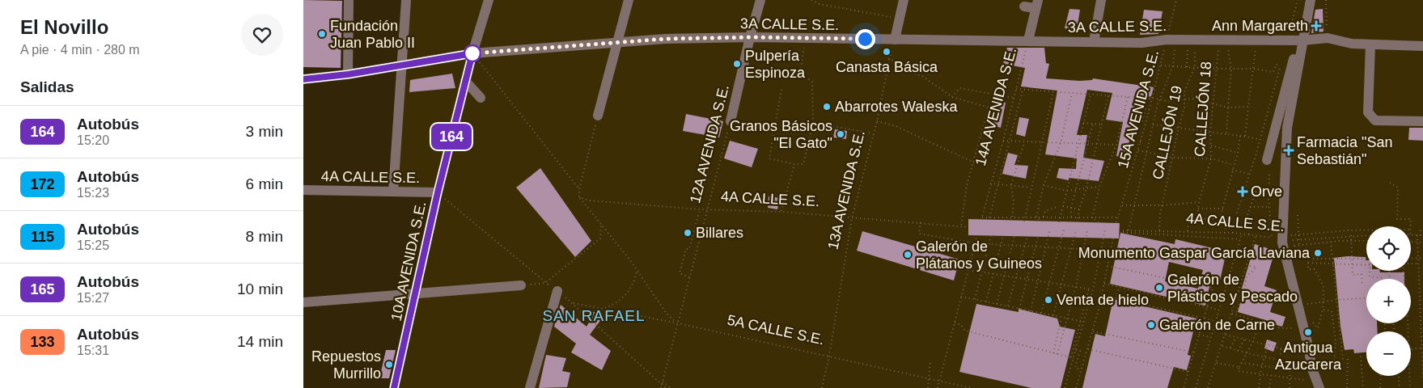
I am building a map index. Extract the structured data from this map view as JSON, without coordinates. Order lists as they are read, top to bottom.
{
  "streets": {
    "street": [
      "3A CALLE S.E.",
      "14A AVENIDA S.E.",
      "12A AVENIDA S.E.",
      "4A CALLE S.E.",
      "10A AVENIDA S.E."
    ],
    "path": [
      "15A AVENIDA S.E.",
      "CALLEJÓN 18",
      "CALLEJÓN 19",
      "13A AVENIDA S.E.",
      "5A CALLE S.E."
    ]
  },
  "crossings": [
    ["3A CALLE S.E.", "14A AVENIDA S.E."],
    ["3A CALLE S.E.", "15A AVENIDA S.E."],
    ["3A CALLE S.E.", "CALLEJÓN 19"],
    ["3A CALLE S.E.", "12A AVENIDA S.E."],
    ["3A CALLE S.E.", "13A AVENIDA S.E."],
    ["3A CALLE S.E.", "10A AVENIDA S.E."],
    ["CALLEJÓN 19", "4A CALLE S.E."],
    ["12A AVENIDA S.E.", "4A CALLE S.E."],
    ["12A AVENIDA S.E.", "5A CALLE S.E."],
    ["4A CALLE S.E.", "13A AVENIDA S.E."],
    ["4A CALLE S.E.", "10A AVENIDA S.E."],
    ["13A AVENIDA S.E.", "5A CALLE S.E."]
  ],
  "districts": ["SAN RAFAEL"],
  "places": {
    "health": ["Ann Margareth", "Farmacia \"San Sebastián\"", "Orve"],
    "other": [
      "Fundación Juan Pablo II",
      "Canasta Básica",
      "Pulpería Espinoza",
      "Abarrotes Waleska",
      "Granos Básicos \"El Gato\"",
      "Billares",
      "Monumento Gaspar García Laviana",
      "Galerón de Plátanos y Guineos",
      "Galerón de Plásticos y Pescado",
      "Venta de hielo",
      "Galerón de Carne",
      "Antigua Azucarera",
      "Repuestos Murrillo"
    ]
  },
  "lines": ["bus line 164"],
  "page": {
    "heading": [
      ["El Novillo", "A pie · 4 min · 280 m"],
      "Salidas"
    ],
    "on_map": "164",
    "list": [
      {
        "mark": "164",
        "name": "Autobús",
        "note": "15:20",
        "value": "3 min"
      },
      {
        "mark": "172",
        "name": "Autobús",
        "note": "15:23",
        "value": "6 min"
      },
      {
        "mark": "115",
        "name": "Autobús",
        "note": "15:25",
        "value": "8 min"
      },
      {
        "mark": "165",
        "name": "Autobús",
        "note": "15:27",
        "value": "10 min"
      },
      {
        "mark": "133",
        "name": "Autobús",
        "note": "15:31",
        "value": "14 min"
      }
    ],
    "map_buttons": ["+", "−"]
  }
}
